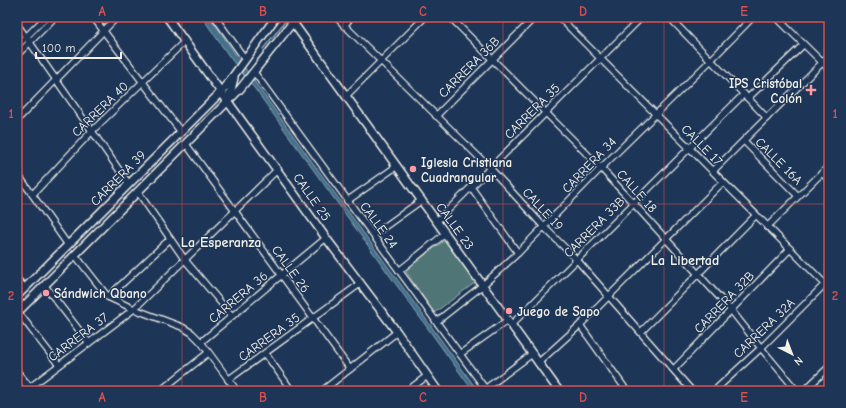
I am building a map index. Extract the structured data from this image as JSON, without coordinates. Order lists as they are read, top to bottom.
{
  "streets": {
    "main road": ["CARRERA 39", "CALLE 25", "CALLE 23"],
    "street": [
      "CARRERA 36B",
      "CARRERA 40",
      "CARRERA 35",
      "CALLE 17",
      "CALLE 16A",
      "CARRERA 34",
      "CALLE 18",
      "CALLE 19",
      "CALLE 24",
      "CARRERA 33B",
      "CALLE 26",
      "CARRERA 36",
      "CARRERA 32B",
      "CARRERA 32A",
      "CARRERA 37"
    ]
  },
  "crossings": [
    ["CARRERA 36B", "CALLE 18"],
    ["CARRERA 36B", "CALLE 19"],
    ["CARRERA 40", "CALLE 25"],
    ["CARRERA 35", "CALLE 17"],
    ["CARRERA 35", "CALLE 18"],
    ["CARRERA 35", "CALLE 25"],
    ["CARRERA 35", "CALLE 19"],
    ["CARRERA 35", "CALLE 23"],
    ["CARRERA 35", "CALLE 26"],
    ["CALLE 17", "CARRERA 34"],
    ["CALLE 17", "CARRERA 33B"],
    ["CALLE 17", "CARRERA 32B"],
    ["CALLE 17", "CARRERA 32A"],
    ["CARRERA 34", "CALLE 18"],
    ["CARRERA 34", "CALLE 19"],
    ["CARRERA 34", "CALLE 24"],
    ["CARRERA 34", "CALLE 23"],
    ["CARRERA 39", "CALLE 25"],
    ["CARRERA 39", "CALLE 24"],
    ["CARRERA 39", "CALLE 23"],
    ["CARRERA 39", "CALLE 26"],
    ["CALLE 18", "CARRERA 33B"],
    ["CALLE 18", "CARRERA 32B"],
    ["CALLE 18", "CARRERA 32A"],
    ["CALLE 25", "CARRERA 36"],
    ["CALLE 25", "CARRERA 37"],
    ["CALLE 19", "CARRERA 33B"],
    ["CALLE 19", "CARRERA 32B"],
    ["CALLE 24", "CARRERA 33B"],
    ["CALLE 23", "CARRERA 33B"],
    ["CALLE 26", "CARRERA 36"],
    ["CALLE 26", "CARRERA 37"]
  ],
  "districts": ["La Esperanza", "La Libertad"],
  "places": {
    "health": ["IPS Cristóbal Colón"],
    "other": ["Iglesia Cristiana Cuadrangular", "Sándwich Qbano", "Juego de Sapo"]
  },
  "scale_bar": "100 m",
  "north": "bottom right",
  "grid": {
    "columns": [
      "A",
      "B",
      "C",
      "D",
      "E"
    ],
    "rows": ["1", "2"]
  }
}
